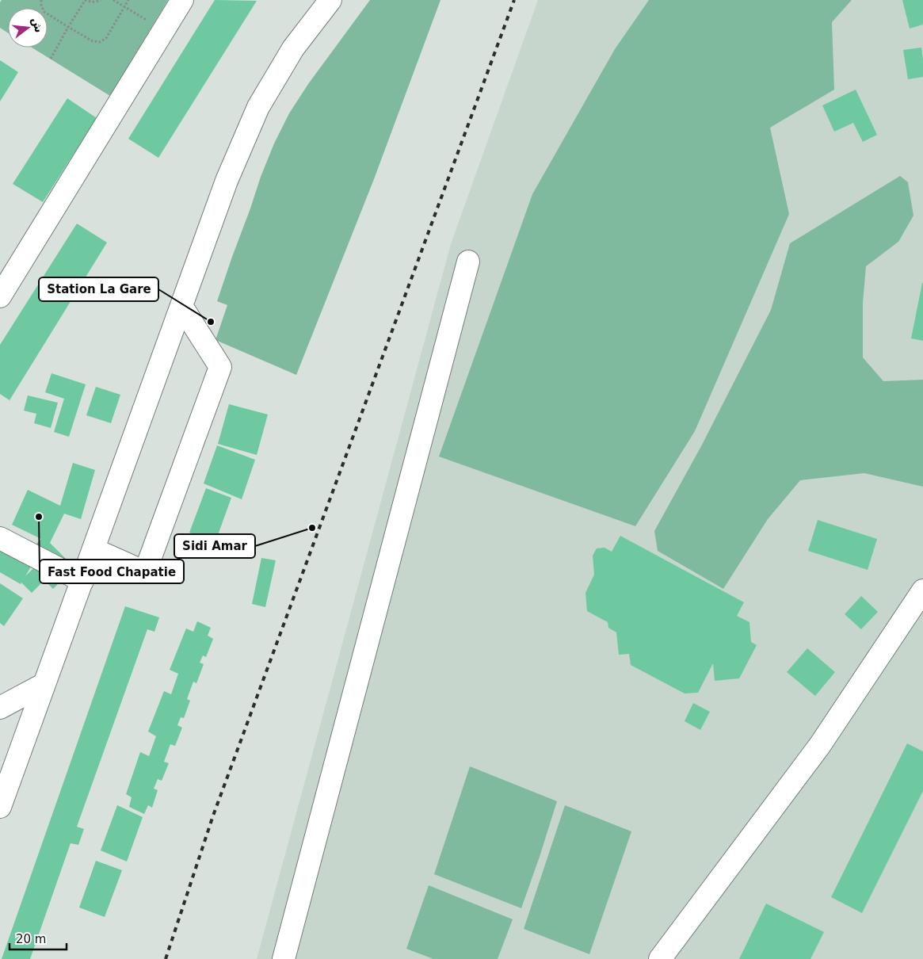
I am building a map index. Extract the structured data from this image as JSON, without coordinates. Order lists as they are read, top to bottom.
{
  "places": ["Station La Gare", "Fast Food Chapatie", "Sidi Amar"],
  "scale_bar": "20 m",
  "north": "right"
}
